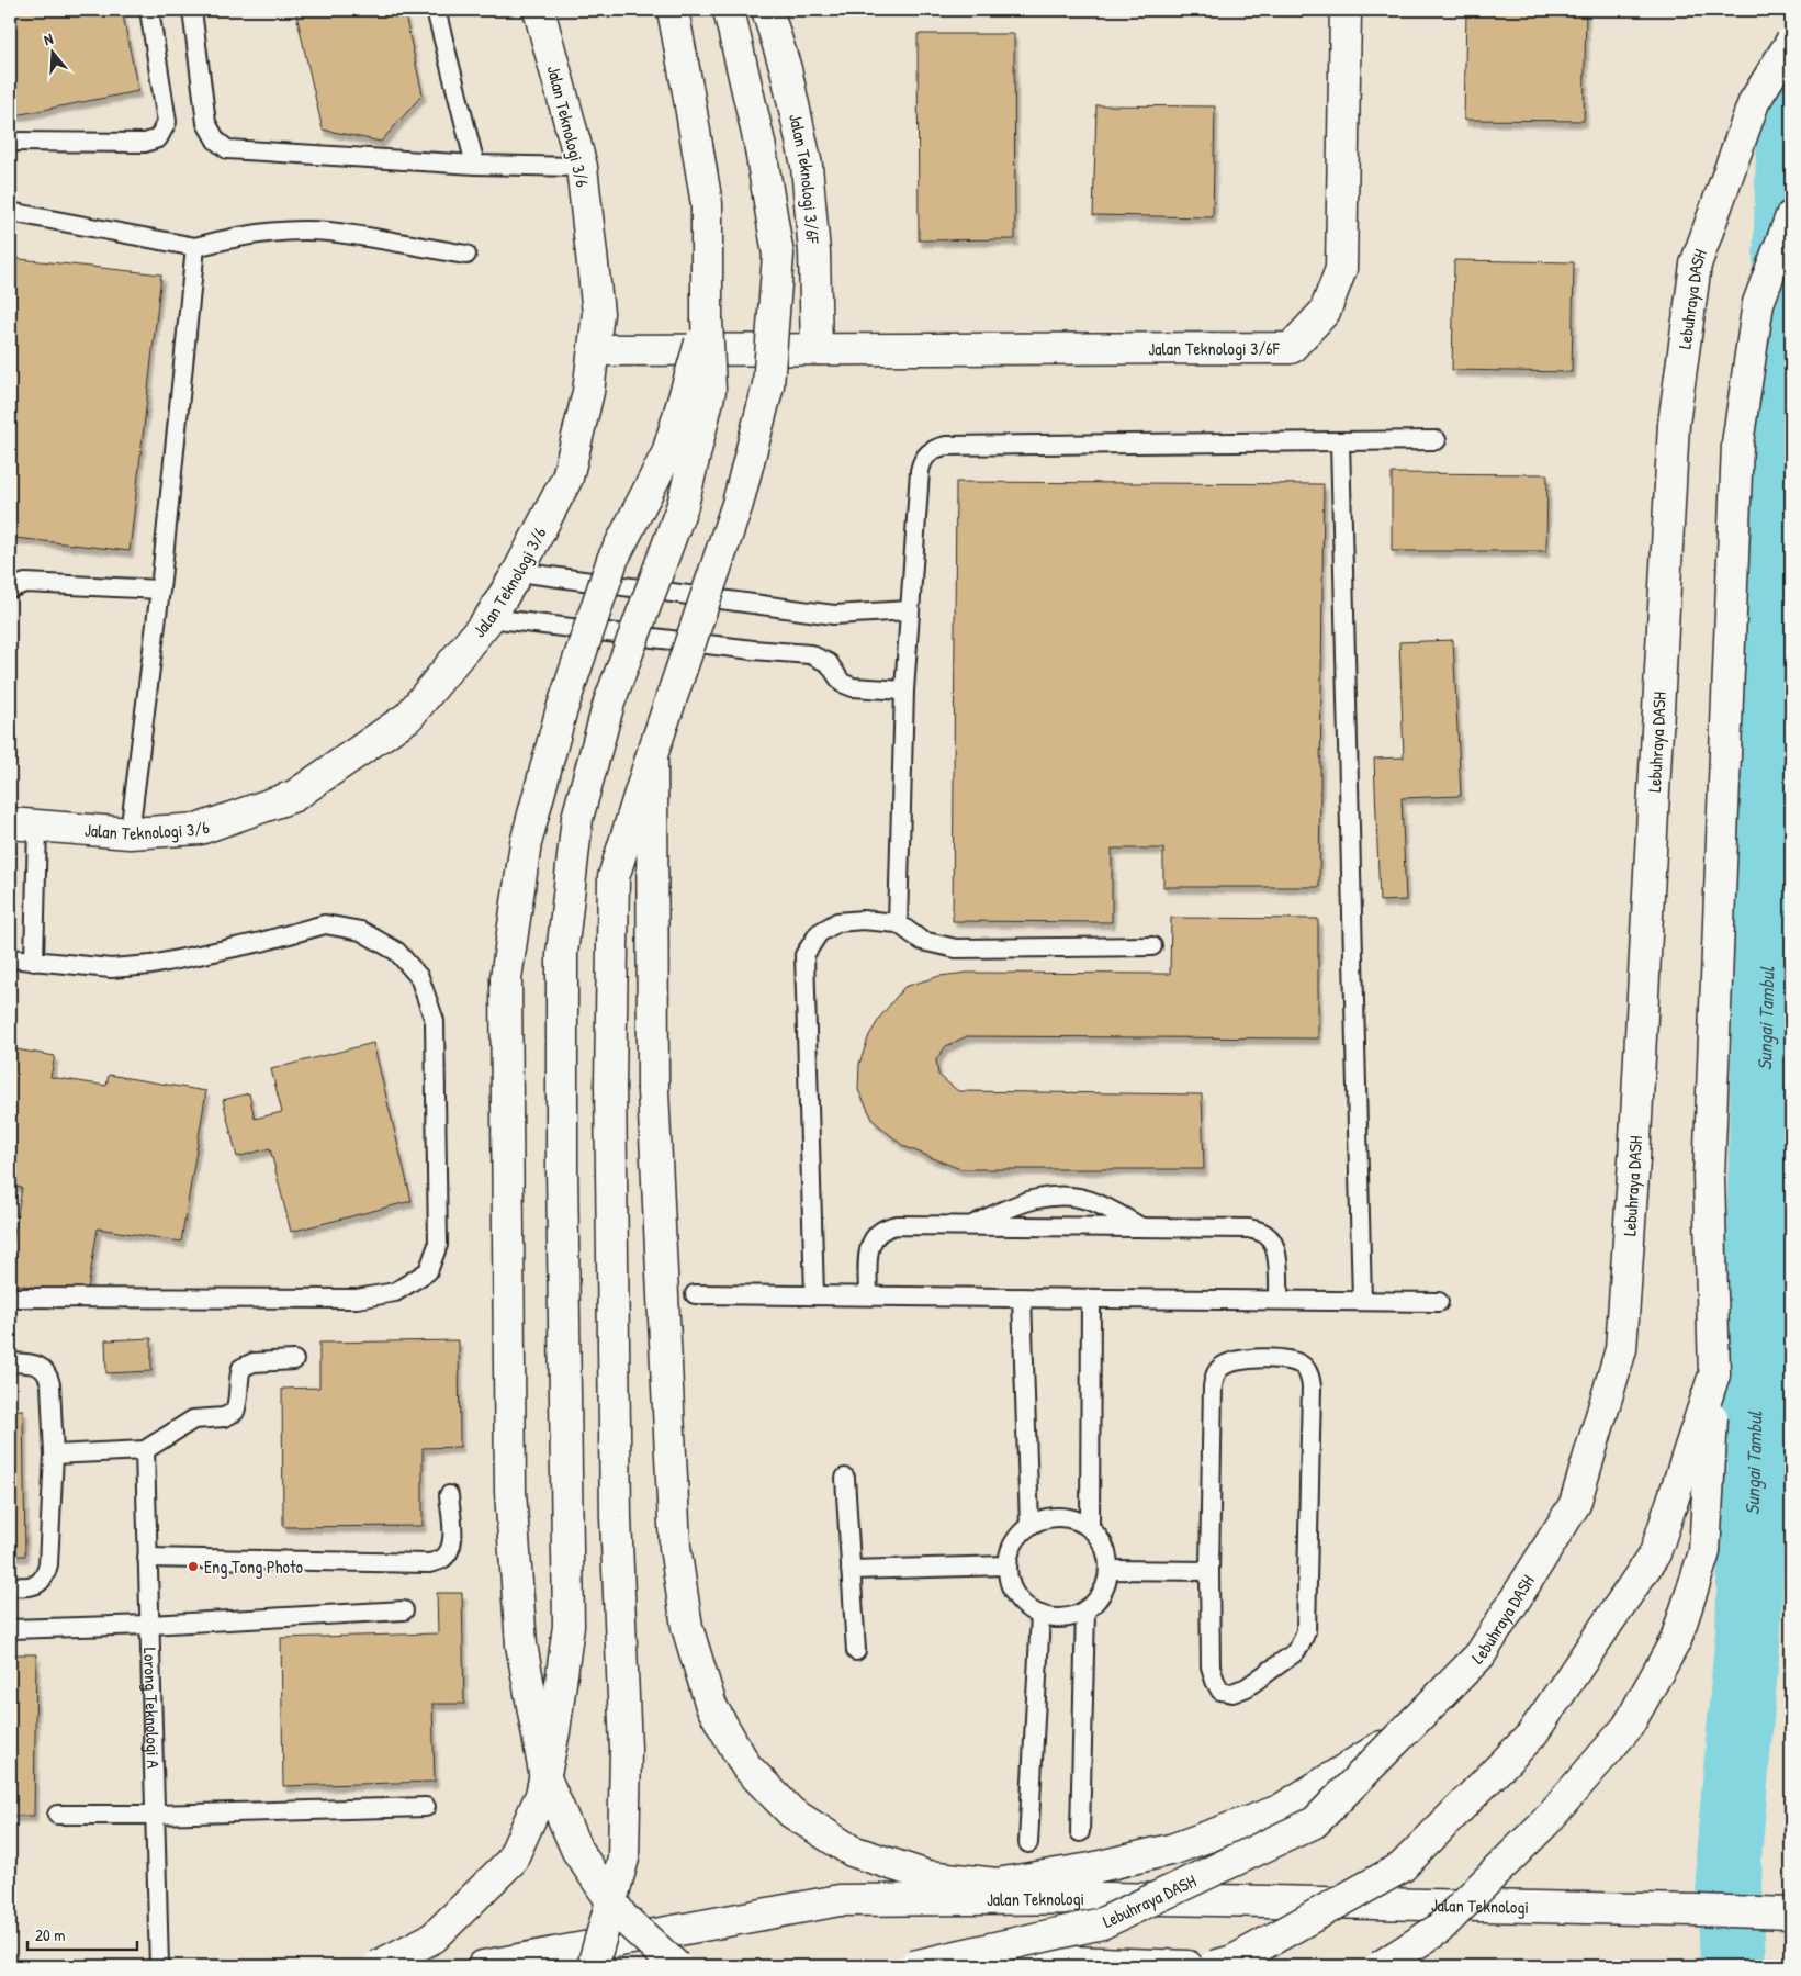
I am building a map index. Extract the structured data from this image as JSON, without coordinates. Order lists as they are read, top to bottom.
{
  "streets": {
    "main road": [
      "Jalan Teknologi 3/6",
      "Jalan Teknologi 3/6F",
      "Lebuhraya DASH",
      "Jalan Teknologi"
    ],
    "lane": ["Lorong Teknologi A"]
  },
  "crossings": [
    ["Jalan Teknologi 3/6", "Jalan Teknologi 3/6F"]
  ],
  "water": ["Sungai Tambul"],
  "places": ["Eng Tong Photo"],
  "scale_bar": "20 m",
  "north": "top"
}
